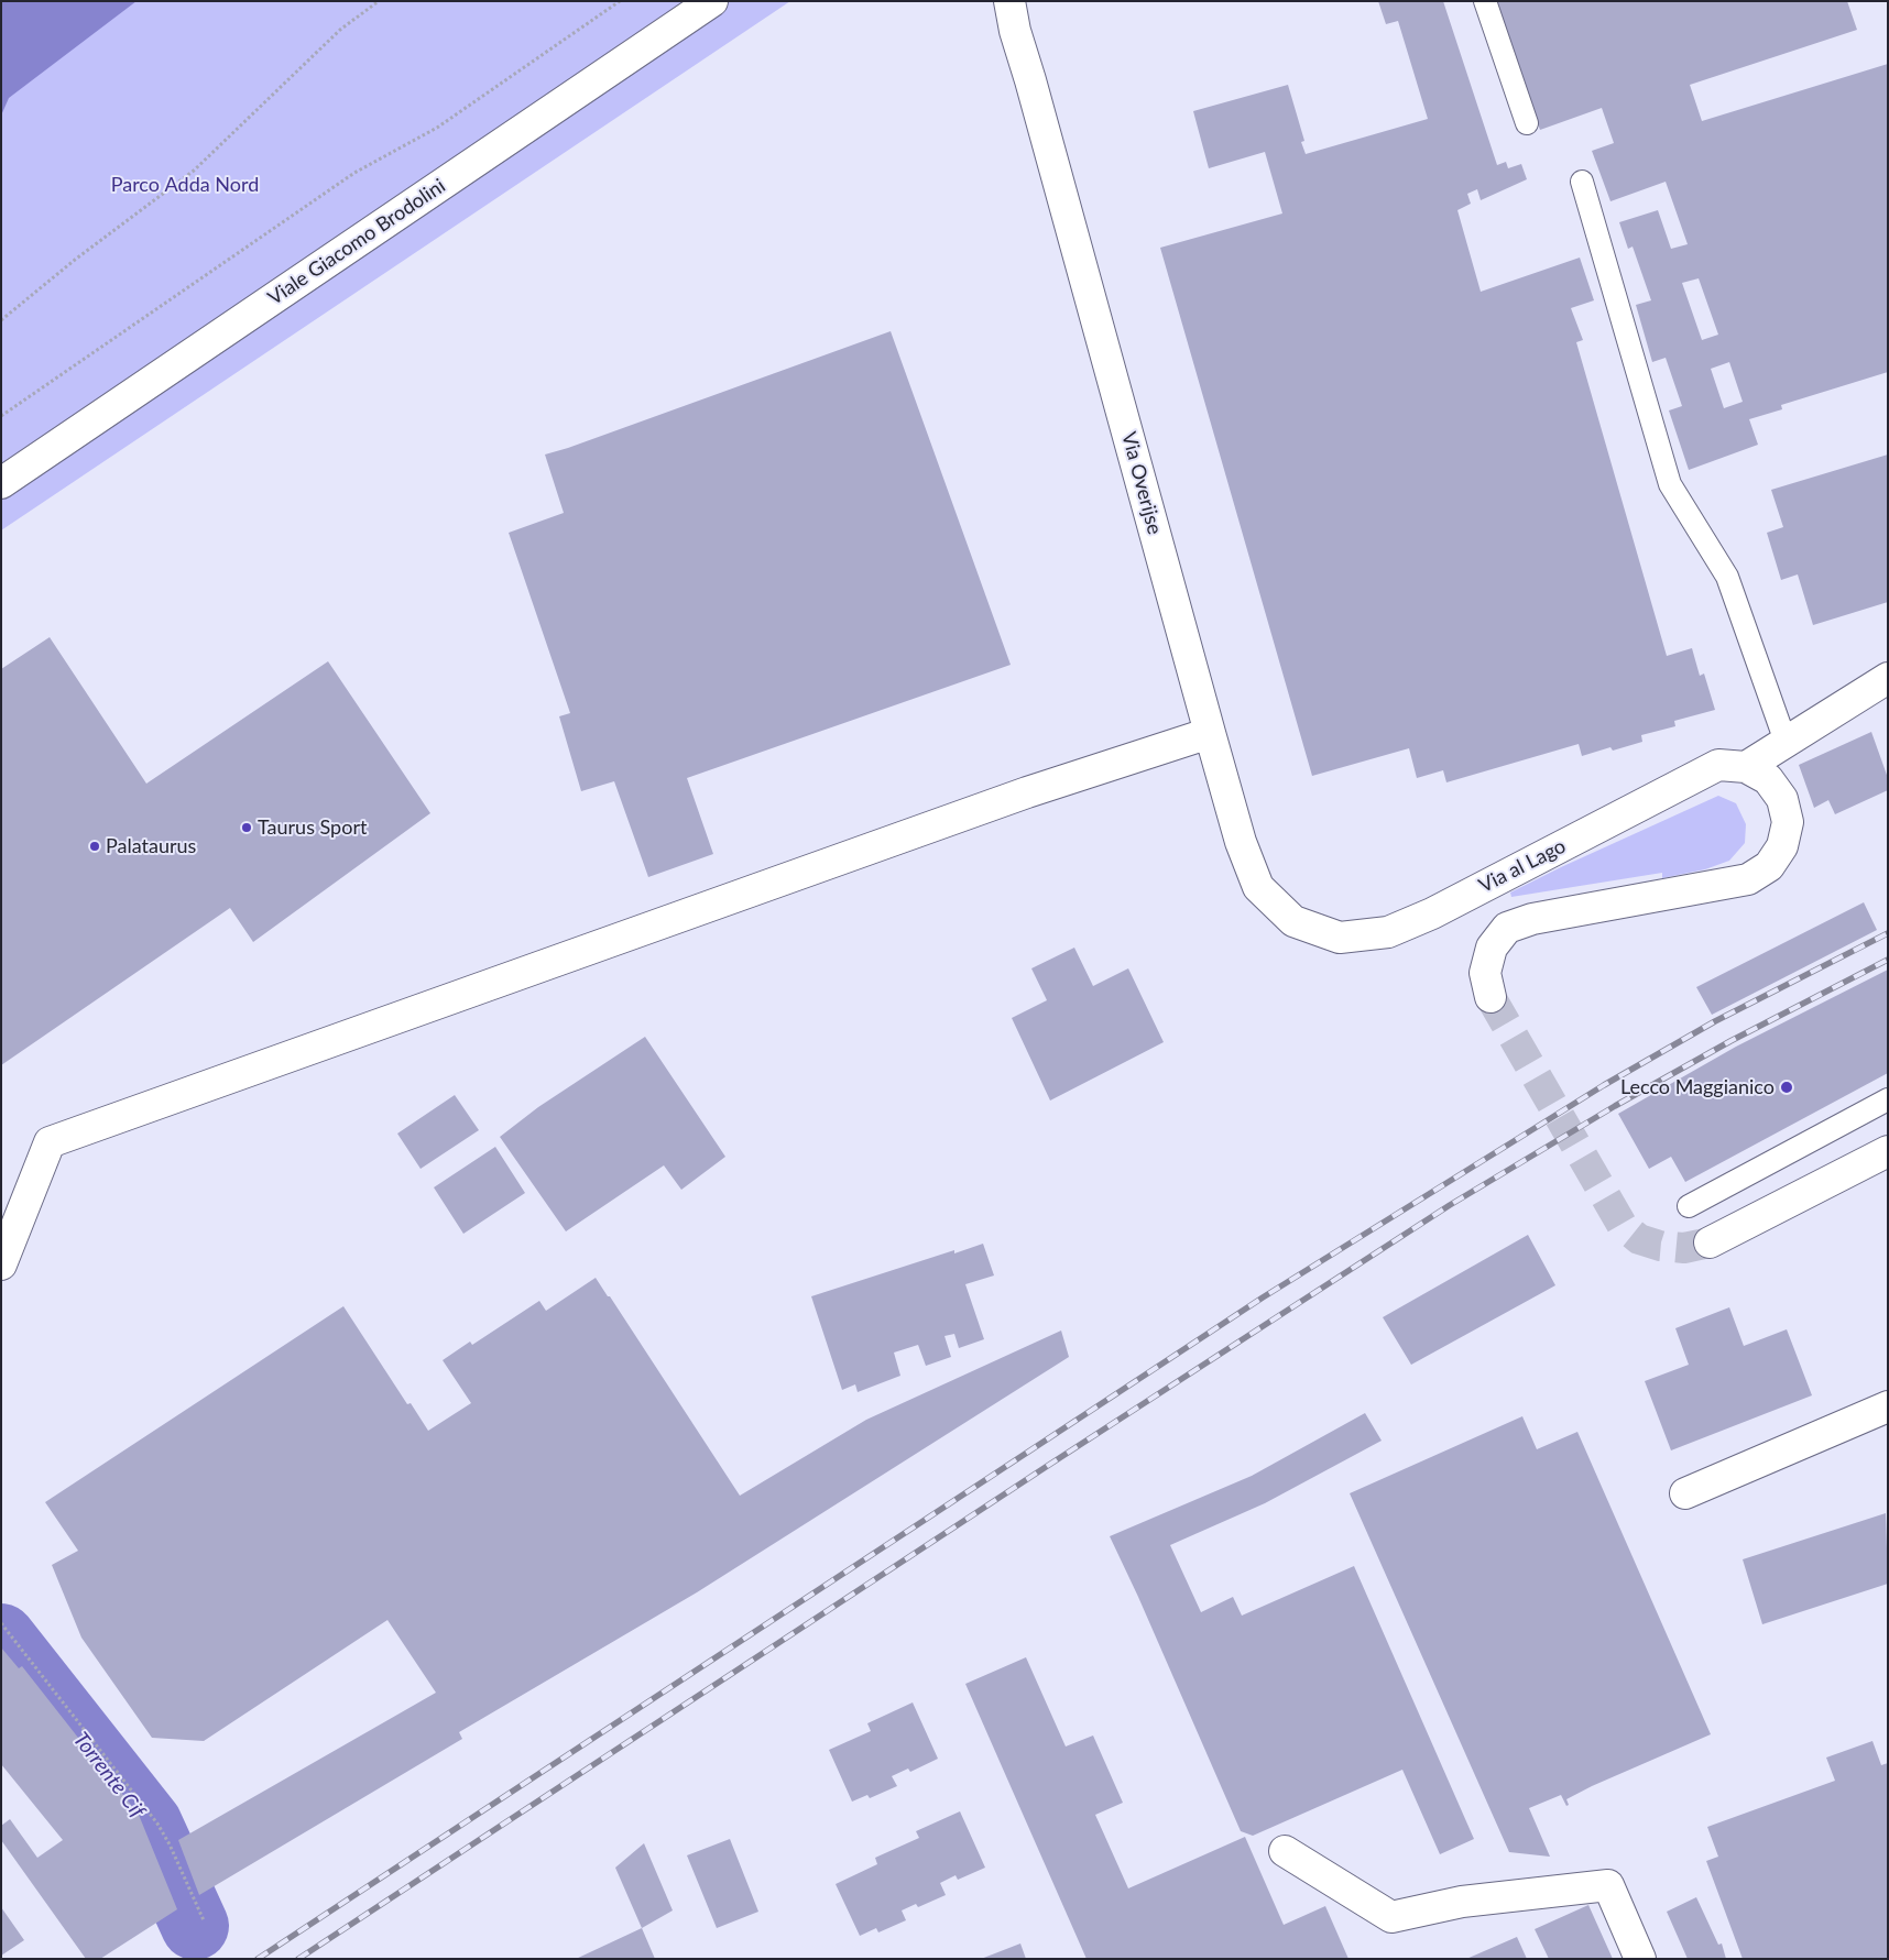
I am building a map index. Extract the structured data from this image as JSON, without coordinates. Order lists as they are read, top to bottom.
{
  "streets": {
    "street": ["Viale Giacomo Brodolini", "Via Overijse", "Via al Lago"]
  },
  "crossings": [
    ["Via Overijse", "Via al Lago"]
  ],
  "water": ["Torrente Cif"],
  "parks": ["Parco Adda Nord"],
  "places": ["Taurus Sport", "Palataurus", "Lecco Maggianico"]
}
